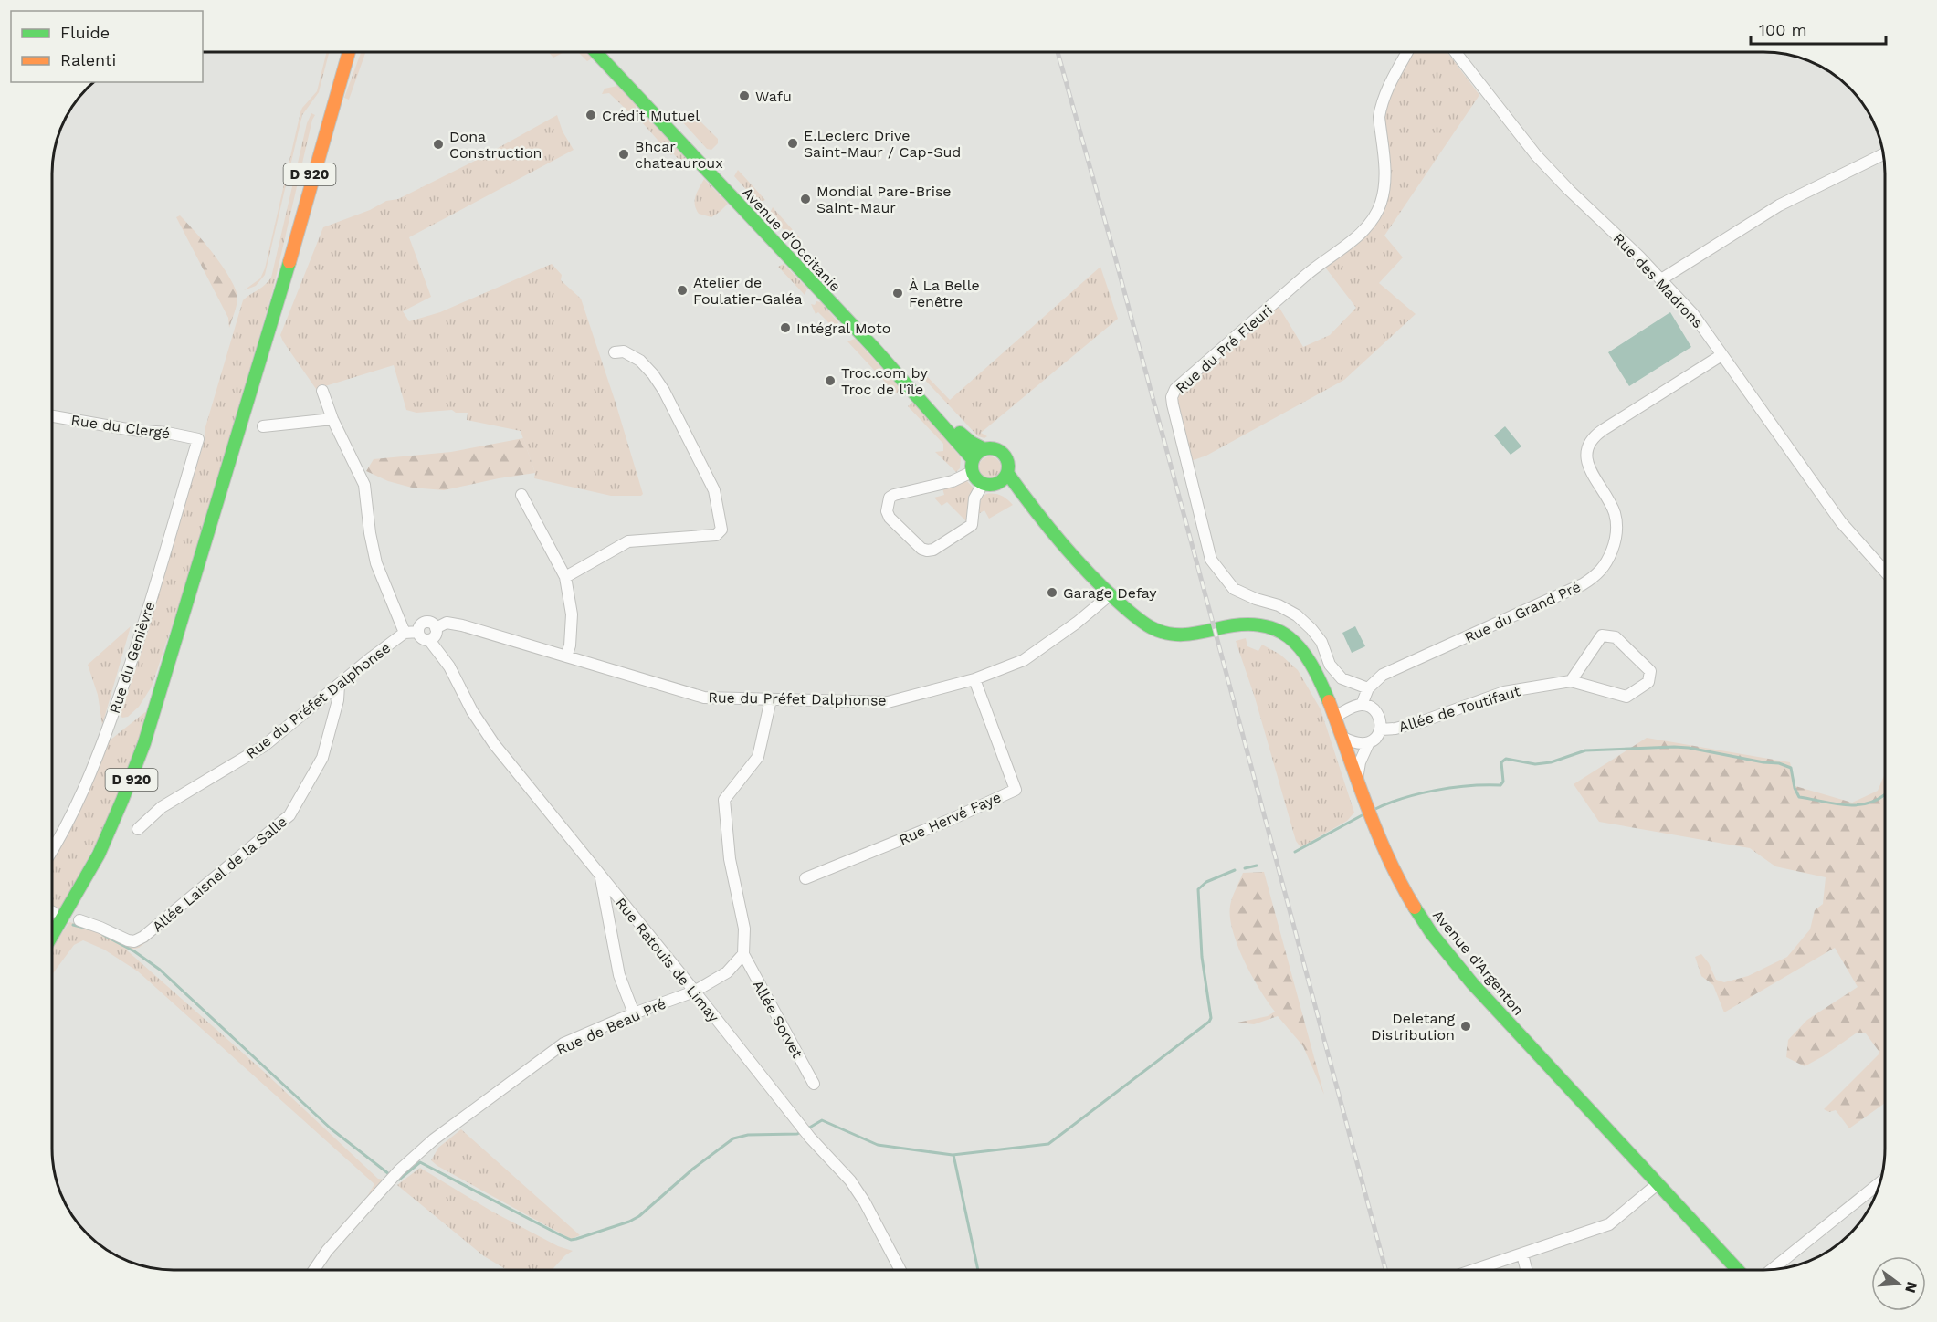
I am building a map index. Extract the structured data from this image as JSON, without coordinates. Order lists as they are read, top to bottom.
{
  "streets": {
    "main road": ["D 920", "Avenue d'Occitanie", "Avenue d'Argenton"],
    "street": [
      "Rue des Madrons",
      "Rue du Pré Fleuri",
      "Rue du Clergé",
      "Rue du Grand Pré",
      "Rue du Genièvre",
      "Rue du Préfet Dalphonse",
      "Allée de Toutifaut",
      "Rue Hervé Faye",
      "Allée Laisnel de la Salle",
      "Rue Ratouis de Limay",
      "Allée Sorvet",
      "Rue de Beau Pré"
    ]
  },
  "crossings": [
    ["Avenue d'Occitanie", "Rue du Préfet Dalphonse"],
    ["Avenue d'Occitanie", "Avenue d'Argenton"],
    ["Rue des Madrons", "Rue du Grand Pré"],
    ["Rue du Pré Fleuri", "Rue du Grand Pré"],
    ["Rue du Clergé", "Rue du Genièvre"],
    ["Rue du Préfet Dalphonse", "Rue Hervé Faye"],
    ["Rue du Préfet Dalphonse", "Allée Laisnel de la Salle"],
    ["Rue du Préfet Dalphonse", "Rue Ratouis de Limay"],
    ["Rue du Préfet Dalphonse", "Avenue d'Argenton"],
    ["Allée de Toutifaut", "Avenue d'Argenton"],
    ["Rue Ratouis de Limay", "Rue de Beau Pré"],
    ["Allée Sorvet", "Rue de Beau Pré"]
  ],
  "places": [
    "Wafu",
    "Crédit Mutuel",
    "E.Leclerc Drive Saint-Maur / Cap-Sud",
    "Dona Construction",
    "Bhcar chateauroux",
    "Mondial Pare-Brise Saint-Maur",
    "Atelier de Foulatier-Galéa",
    "À La Belle Fenêtre",
    "Intégral Moto",
    "Troc.com by Troc de l'île",
    "Garage Defay",
    "Deletang Distribution"
  ],
  "legend": ["Fluide", "Ralenti"],
  "scale_bar": "100 m",
  "north": "right"
}
